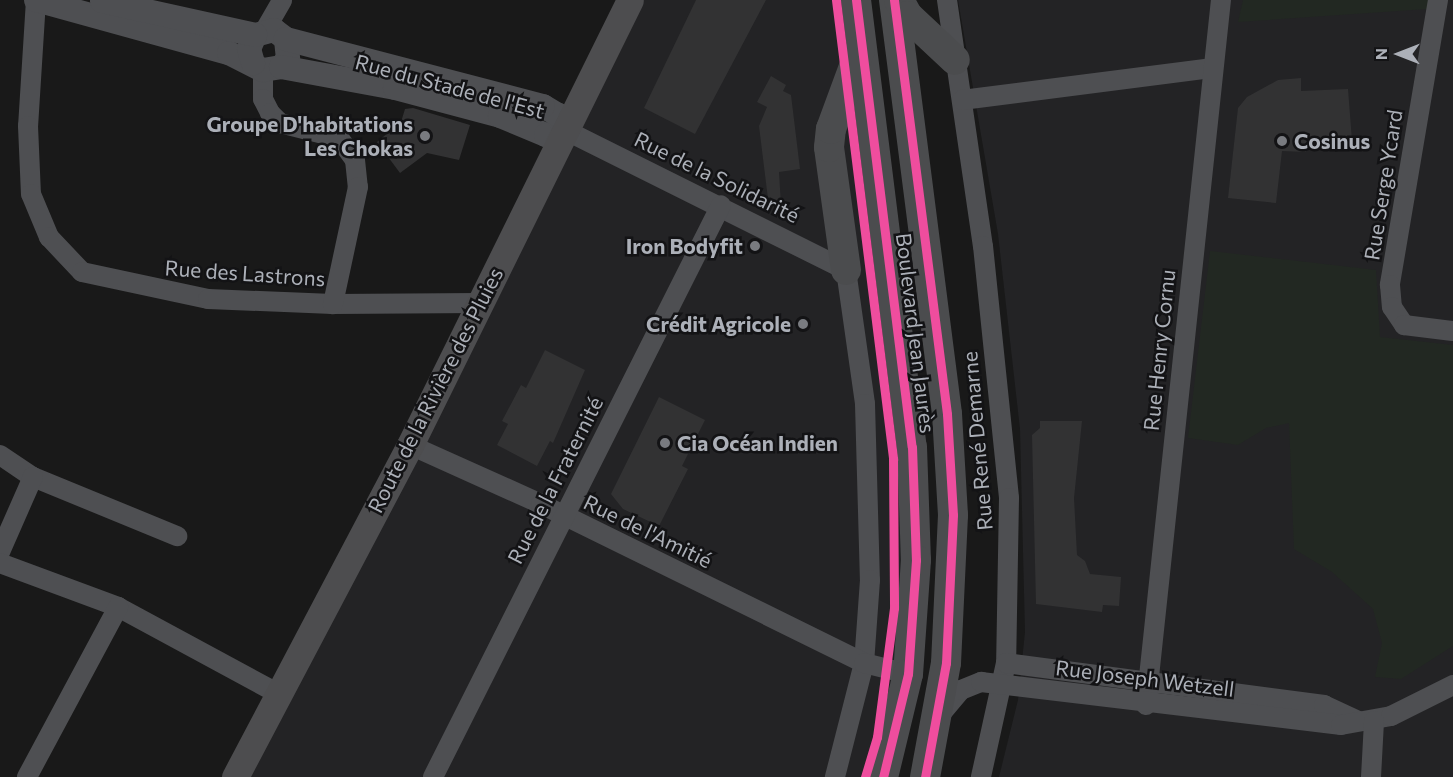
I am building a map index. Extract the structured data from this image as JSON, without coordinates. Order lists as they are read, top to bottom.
{
  "streets": {
    "main road": ["Boulevard Jean Jaurès", "Route de la Rivière des Pluies"],
    "street": [
      "Rue du Stade de l'Est",
      "Rue de la Solidarité",
      "Rue Serge Ycard",
      "Rue des Lastrons",
      "Rue Henry Cornu",
      "Rue René Demarne",
      "Rue de la Fraternité",
      "Rue de l'Amitié",
      "Rue Joseph Wetzell"
    ]
  },
  "crossings": [
    ["Rue du Stade de l'Est", "Rue de la Solidarité"],
    ["Rue du Stade de l'Est", "Rue des Lastrons"],
    ["Rue du Stade de l'Est", "Route de la Rivière des Pluies"],
    ["Rue de la Solidarité", "Route de la Rivière des Pluies"],
    ["Rue de la Solidarité", "Rue de la Fraternité"],
    ["Rue des Lastrons", "Route de la Rivière des Pluies"],
    ["Boulevard Jean Jaurès", "Rue de l'Amitié"],
    ["Boulevard Jean Jaurès", "Rue Joseph Wetzell"],
    ["Rue Henry Cornu", "Rue Joseph Wetzell"],
    ["Route de la Rivière des Pluies", "Rue de l'Amitié"],
    ["Rue René Demarne", "Rue Joseph Wetzell"],
    ["Rue de la Fraternité", "Rue de l'Amitié"]
  ],
  "places": [
    "Groupe D'habitations Les Chokas",
    "Cosinus",
    "Iron Bodyfit",
    "Crédit Agricole",
    "Cia Océan Indien"
  ],
  "north": "left"
}
